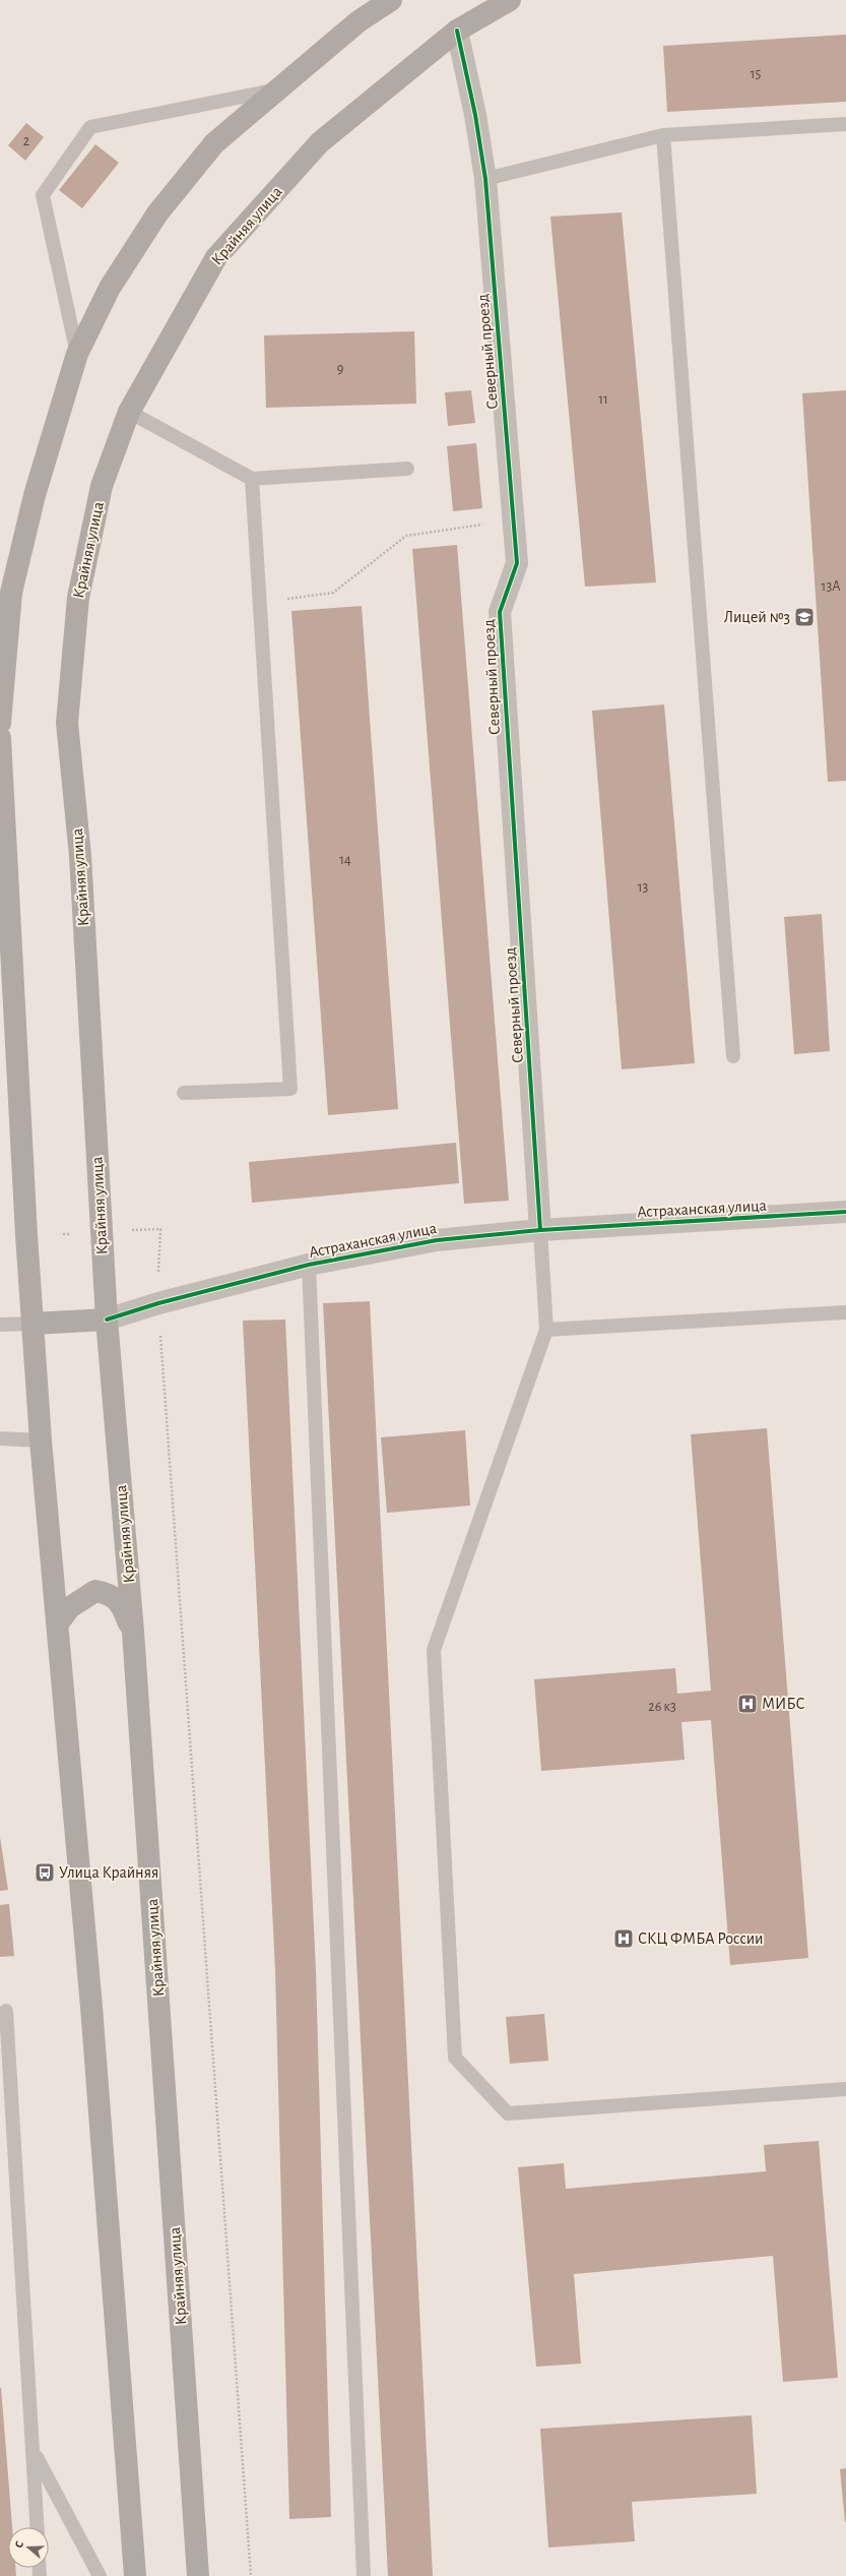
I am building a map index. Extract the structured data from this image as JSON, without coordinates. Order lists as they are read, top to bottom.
{
  "streets": {
    "main road": ["Крайняя улица"],
    "street": ["Северный проезд", "Астраханская улица"]
  },
  "crossings": [
    ["Крайняя улица", "Северный проезд"],
    ["Крайняя улица", "Астраханская улица"],
    ["Северный проезд", "Астраханская улица"]
  ],
  "places": {
    "school or university": ["Лицей №3"],
    "hospital": ["МИБС", "СКЦ ФМБА России"],
    "bus stop": ["Улица Крайняя"]
  },
  "house_numbers": [
    "15",
    "2",
    "9",
    "11",
    "13А",
    "14",
    "13",
    "26 к3"
  ],
  "north": "left"
}
